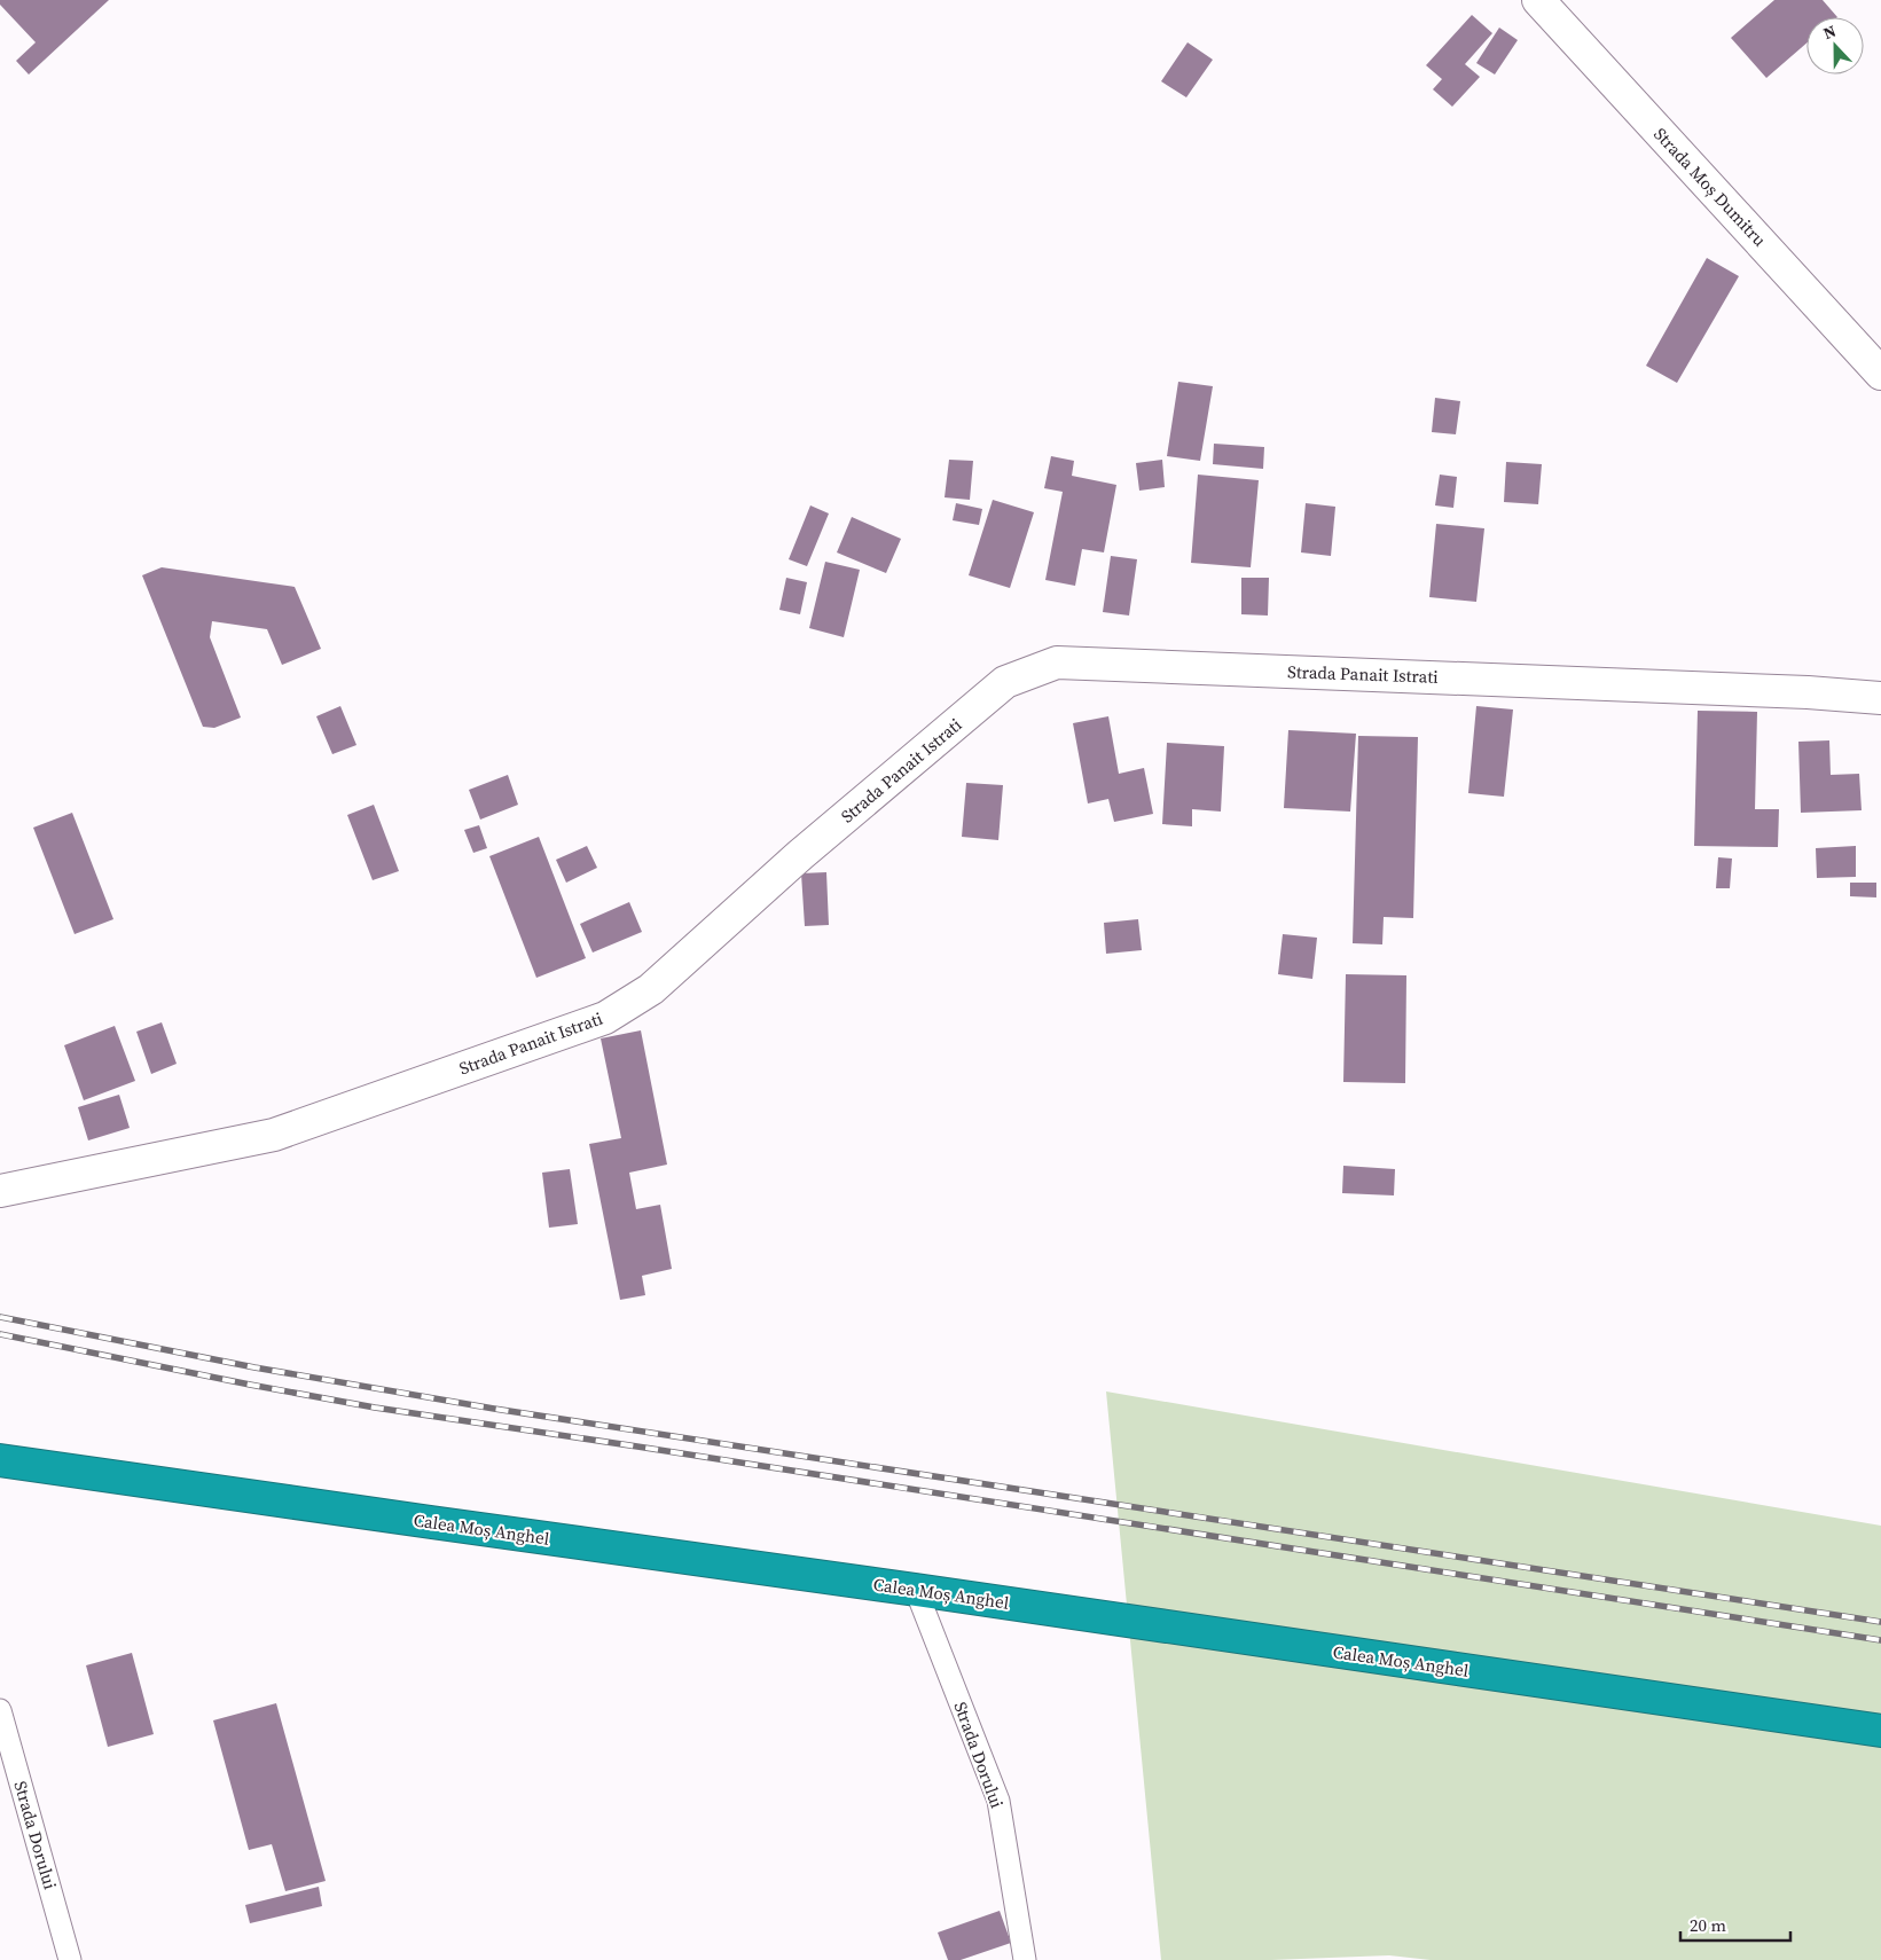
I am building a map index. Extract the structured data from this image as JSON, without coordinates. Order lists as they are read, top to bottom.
{
  "streets": {
    "highway": ["Calea Moș Anghel"],
    "street": ["Strada Moș Dumitru", "Strada Panait Istrati"],
    "lane": ["Strada Dorului"]
  },
  "crossings": [
    ["Calea Moș Anghel", "Strada Dorului"]
  ],
  "scale_bar": "20 m",
  "north": "top"
}
